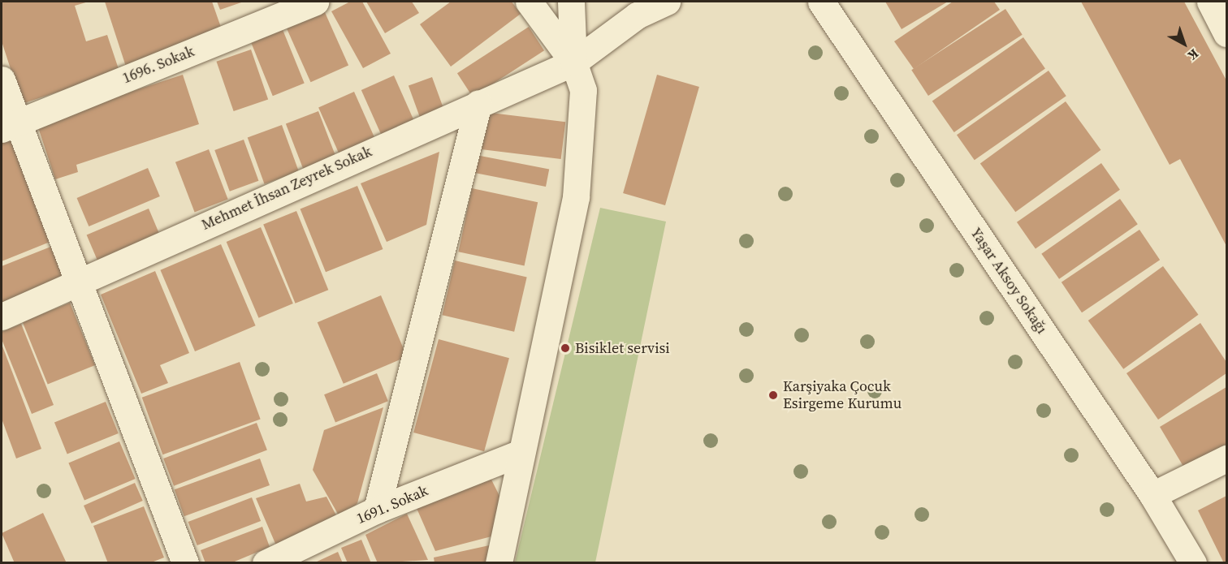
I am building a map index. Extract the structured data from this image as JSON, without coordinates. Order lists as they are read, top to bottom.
{
  "streets": {
    "street": [
      "1696. Sokak",
      "Mehmet İhsan Zeyrek Sokak",
      "Yaşar Aksoy Sokağı",
      "1691. Sokak"
    ]
  },
  "places": ["Bisiklet servisi", "Karşiyaka Çocuk Esirgeme Kurumu"],
  "north": "bottom right"
}
